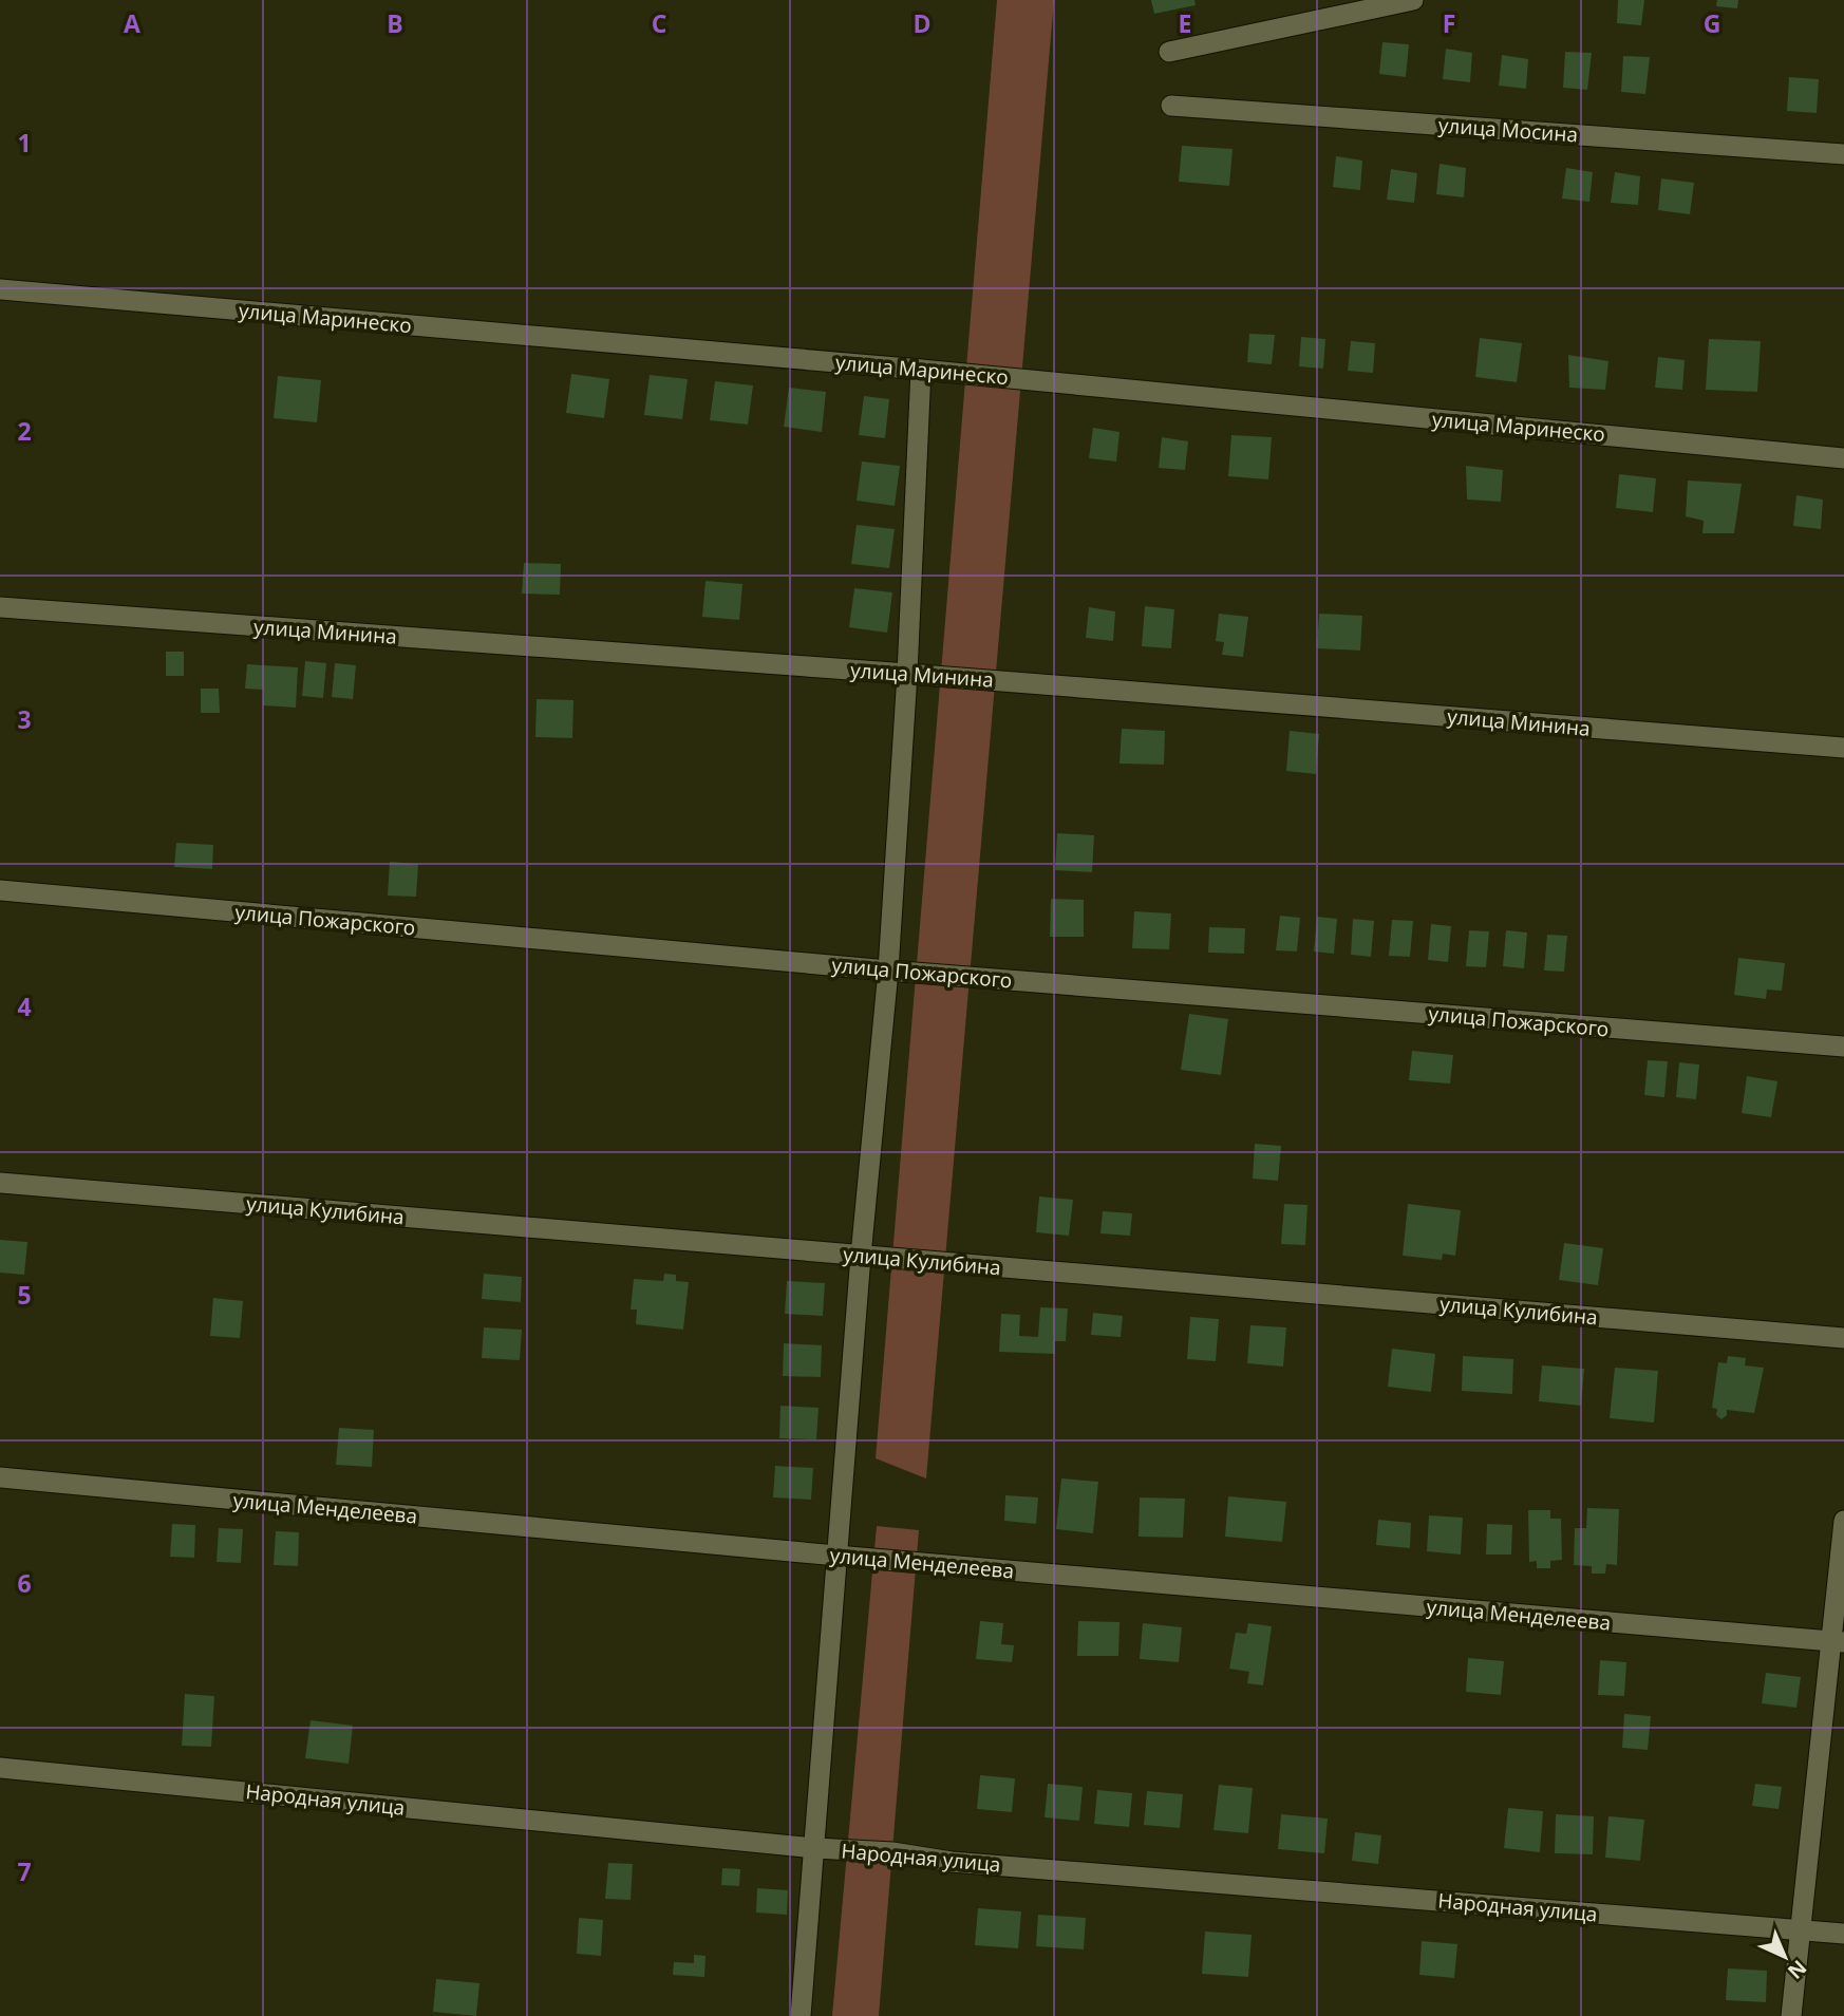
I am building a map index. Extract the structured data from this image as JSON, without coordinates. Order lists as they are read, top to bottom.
{
  "streets": {
    "street": [
      "улица Мосина",
      "улица Маринеско",
      "улица Минина",
      "улица Пожарского",
      "улица Кулибина",
      "улица Менделеева",
      "Народная улица"
    ]
  },
  "north": "bottom right",
  "grid": {
    "columns": [
      "A",
      "B",
      "C",
      "D",
      "E",
      "F",
      "G"
    ],
    "rows": [
      "1",
      "2",
      "3",
      "4",
      "5",
      "6",
      "7"
    ]
  }
}
